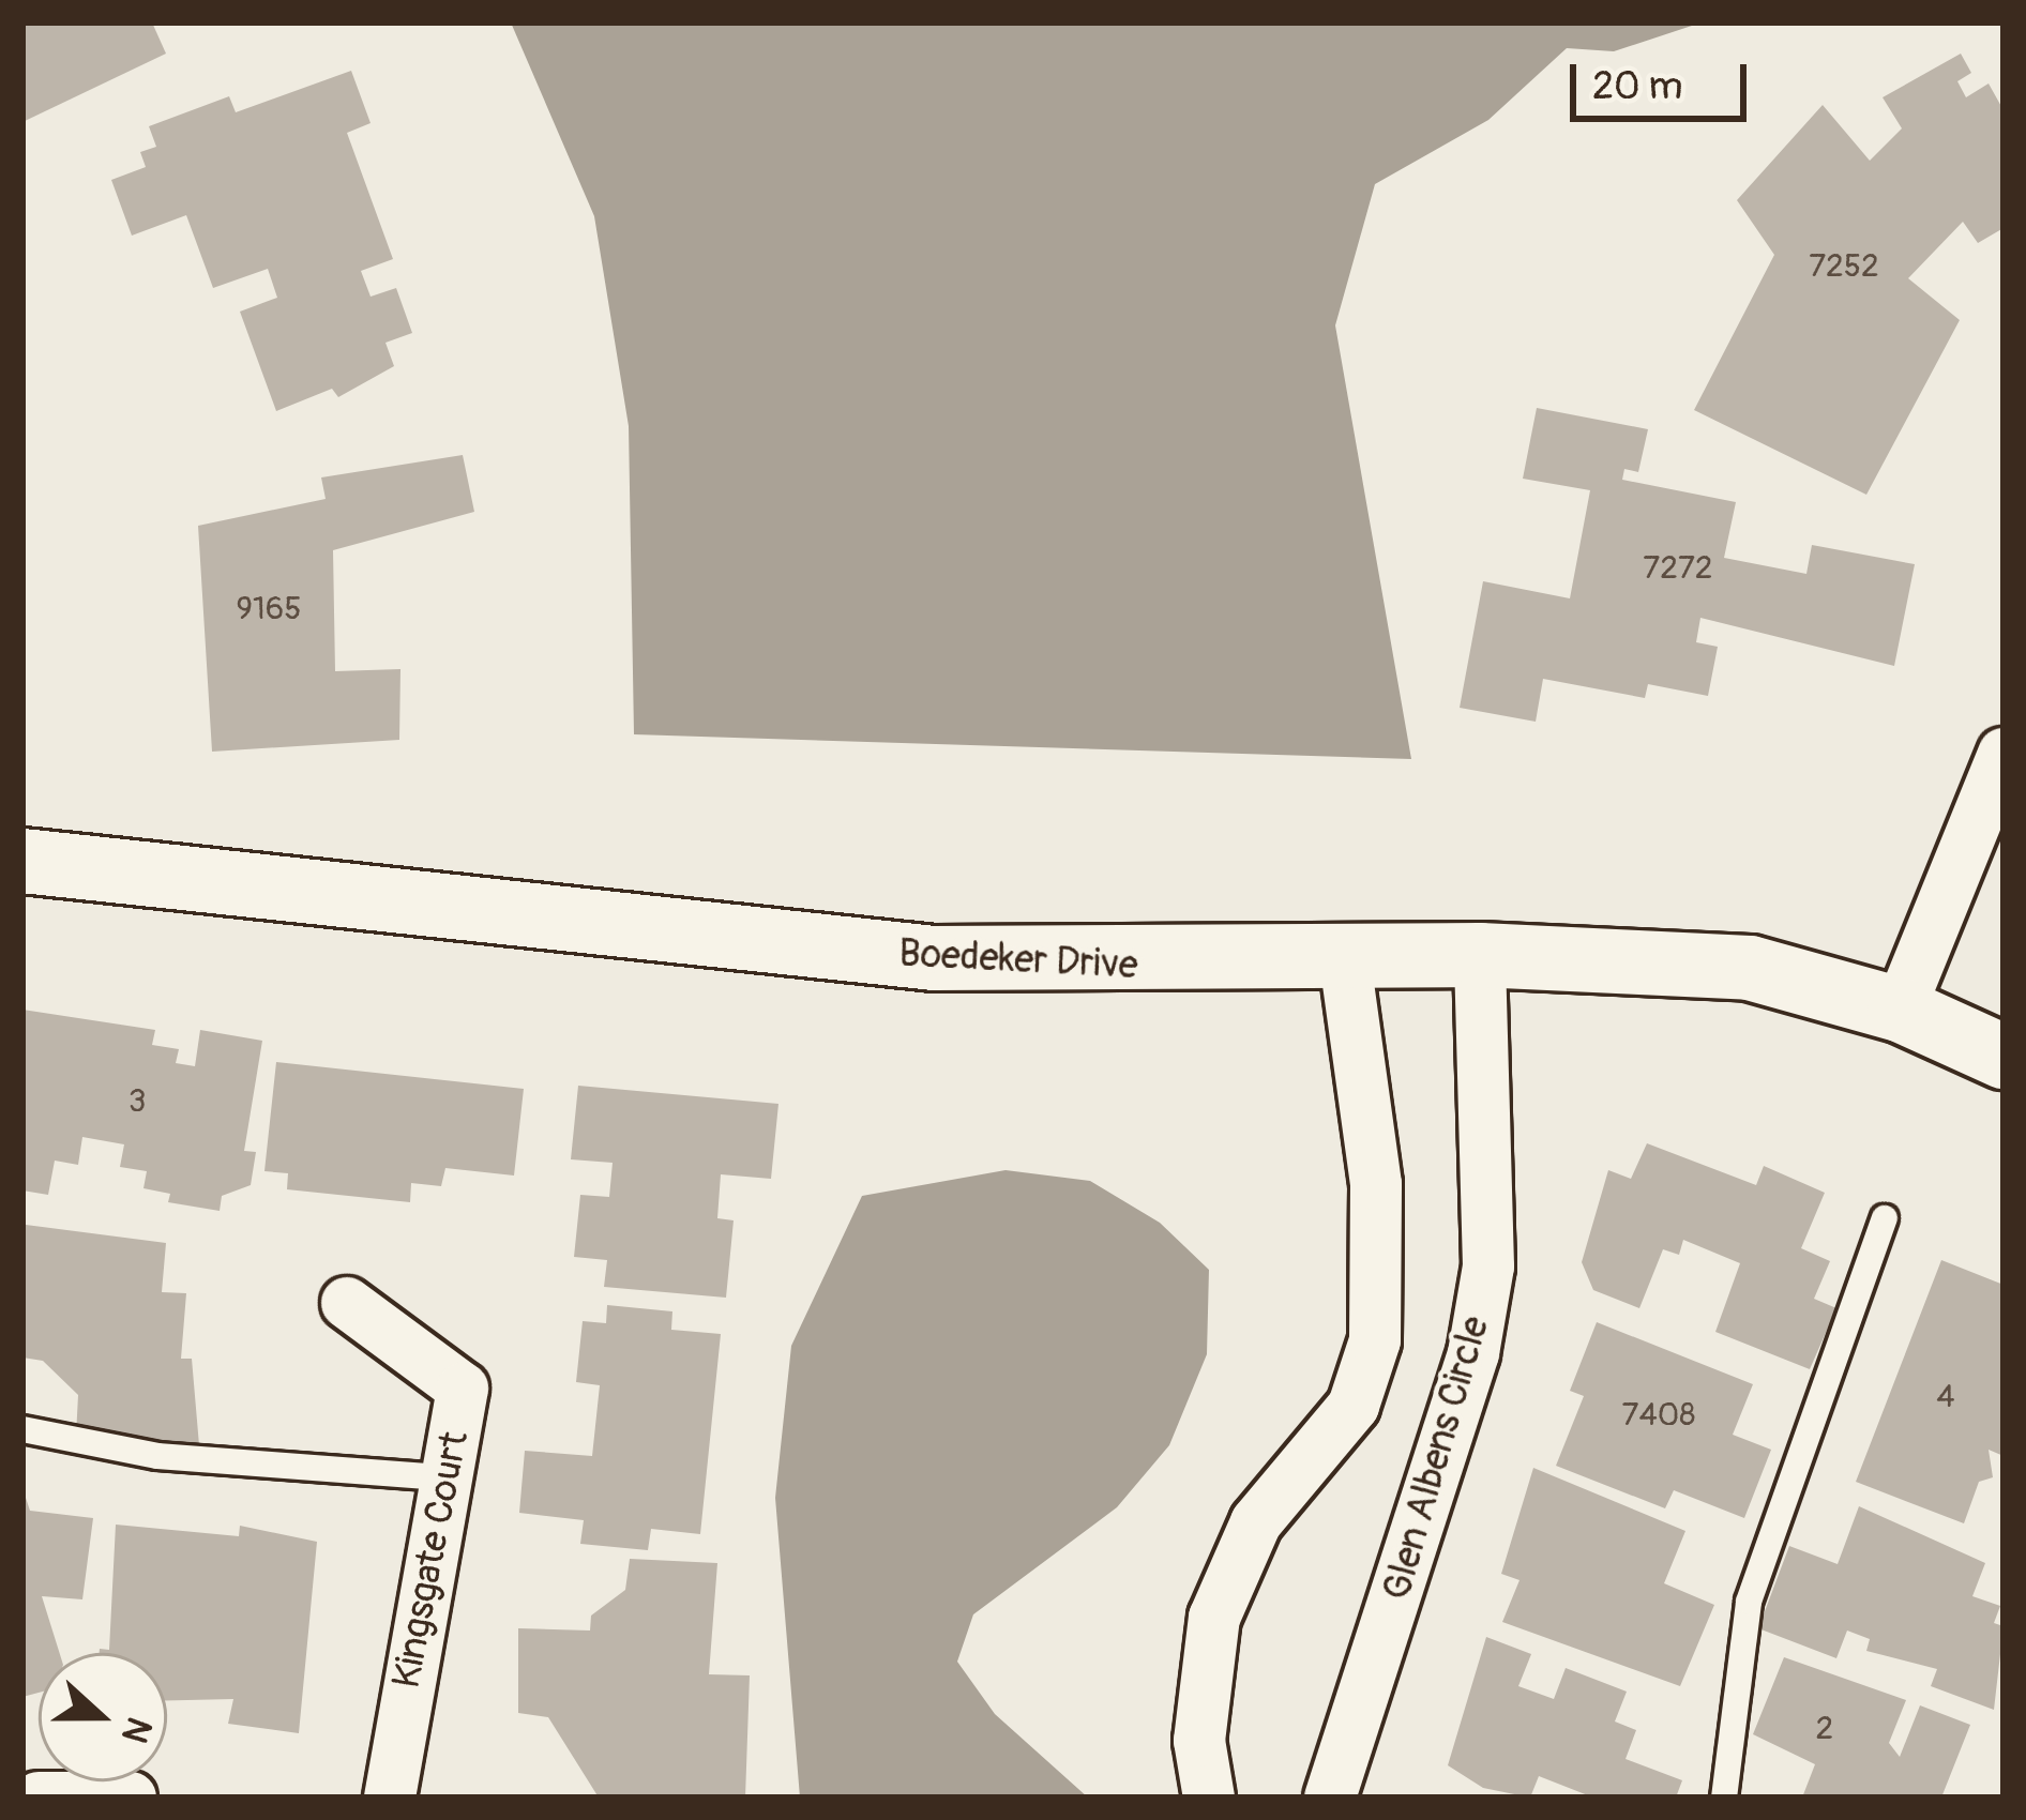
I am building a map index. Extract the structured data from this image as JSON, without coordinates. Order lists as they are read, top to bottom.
{
  "streets": {
    "street": ["Boedeker Drive", "Glen Albens Circle", "Kingsgate Court"]
  },
  "crossings": [
    ["Boedeker Drive", "Glen Albens Circle"]
  ],
  "house_numbers": [
    "7252",
    "7272",
    "9165",
    "3",
    "4",
    "7408",
    "2"
  ],
  "scale_bar": "20 m",
  "north": "right"
}
